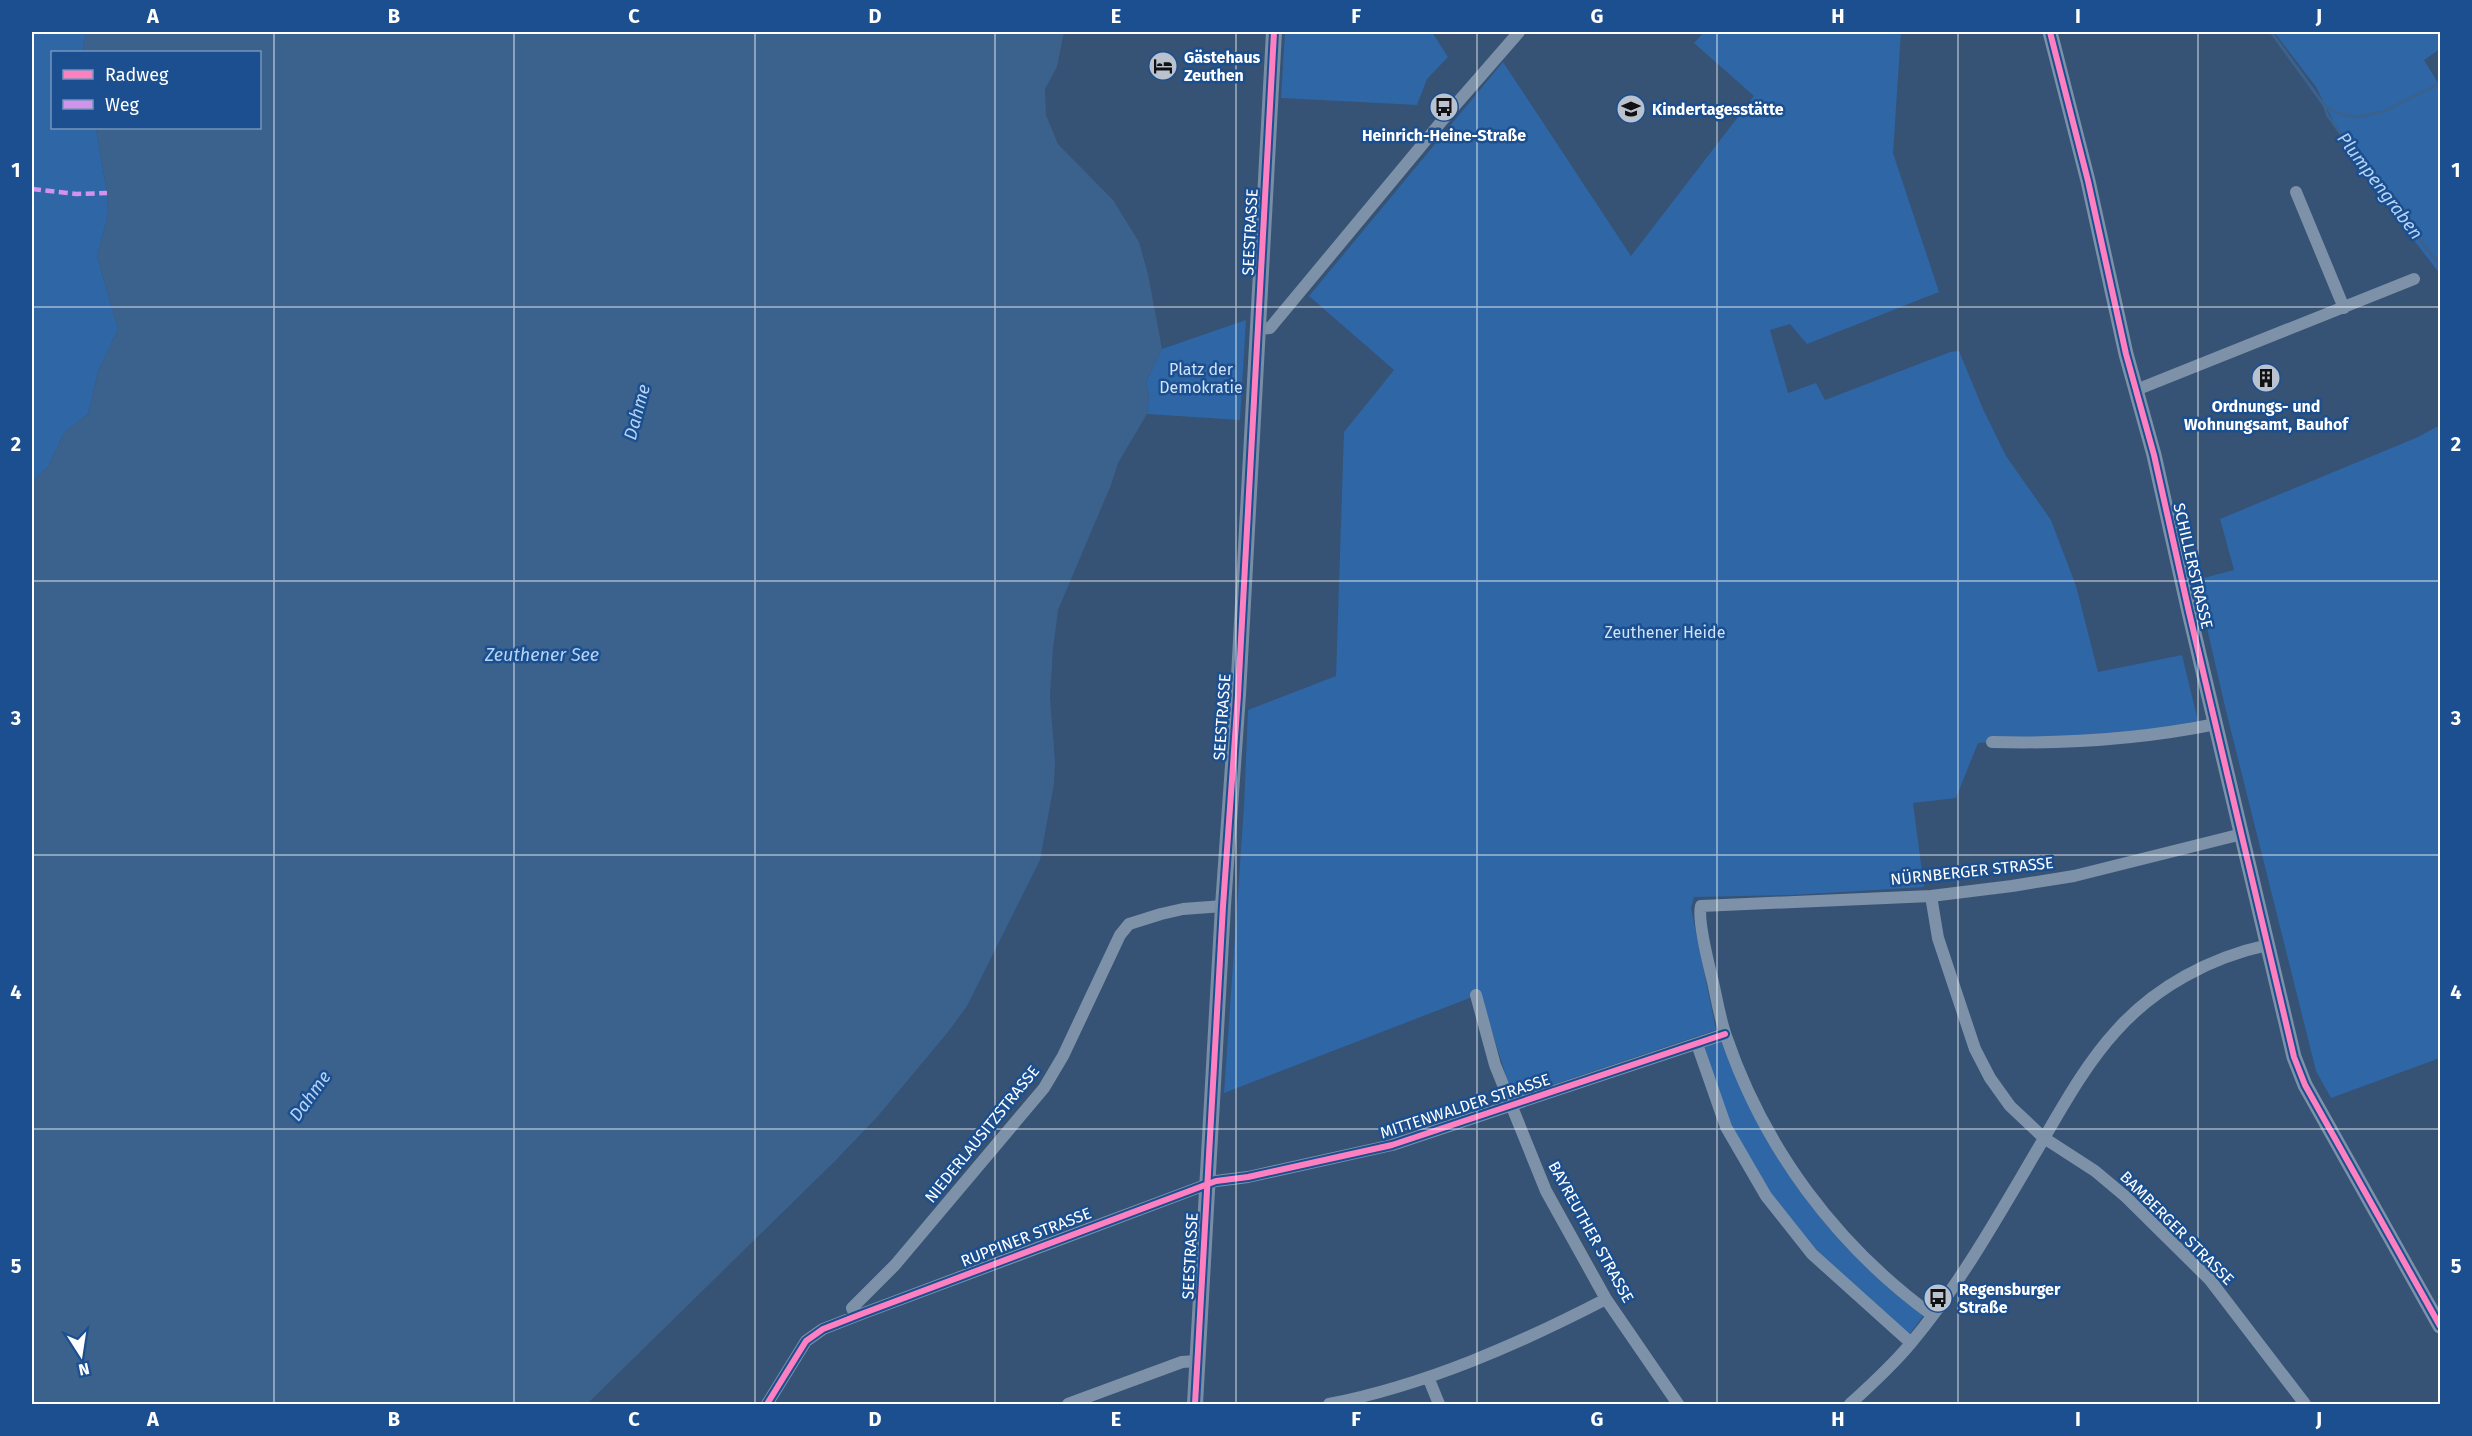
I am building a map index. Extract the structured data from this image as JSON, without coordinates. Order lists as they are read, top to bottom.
{
  "streets": {
    "main road": ["SEESTRASSE"],
    "street": [
      "SCHILLERSTRASSE",
      "NÜRNBERGER STRASSE",
      "MITTENWALDER STRASSE",
      "NIEDERLAUSITZSTRASSE",
      "BAMBERGER STRASSE",
      "BAYREUTHER STRASSE",
      "RUPPINER STRASSE"
    ]
  },
  "crossings": [
    ["SEESTRASSE", "MITTENWALDER STRASSE"],
    ["SEESTRASSE", "NIEDERLAUSITZSTRASSE"],
    ["SEESTRASSE", "RUPPINER STRASSE"],
    ["SCHILLERSTRASSE", "NÜRNBERGER STRASSE"],
    ["NÜRNBERGER STRASSE", "MITTENWALDER STRASSE"],
    ["NÜRNBERGER STRASSE", "BAMBERGER STRASSE"],
    ["MITTENWALDER STRASSE", "BAYREUTHER STRASSE"],
    ["MITTENWALDER STRASSE", "RUPPINER STRASSE"],
    ["NIEDERLAUSITZSTRASSE", "RUPPINER STRASSE"]
  ],
  "water": ["Plumpengraben", "Dahme", "Zeuthener See"],
  "parks": ["Platz der Demokratie", "Zeuthener Heide"],
  "places": {
    "hotel": ["Gästehaus Zeuthen"],
    "bus stop": ["Heinrich-Heine-Straße", "Regensburger Straße"],
    "school or university": ["Kindertagesstätte"],
    "building": ["Ordnungs- und Wohnungsamt, Bauhof"]
  },
  "legend": ["Radweg", "Weg"],
  "north": "bottom",
  "grid": {
    "columns": [
      "A",
      "B",
      "C",
      "D",
      "E",
      "F",
      "G",
      "H",
      "I",
      "J"
    ],
    "rows": [
      "1",
      "2",
      "3",
      "4",
      "5"
    ]
  }
}
